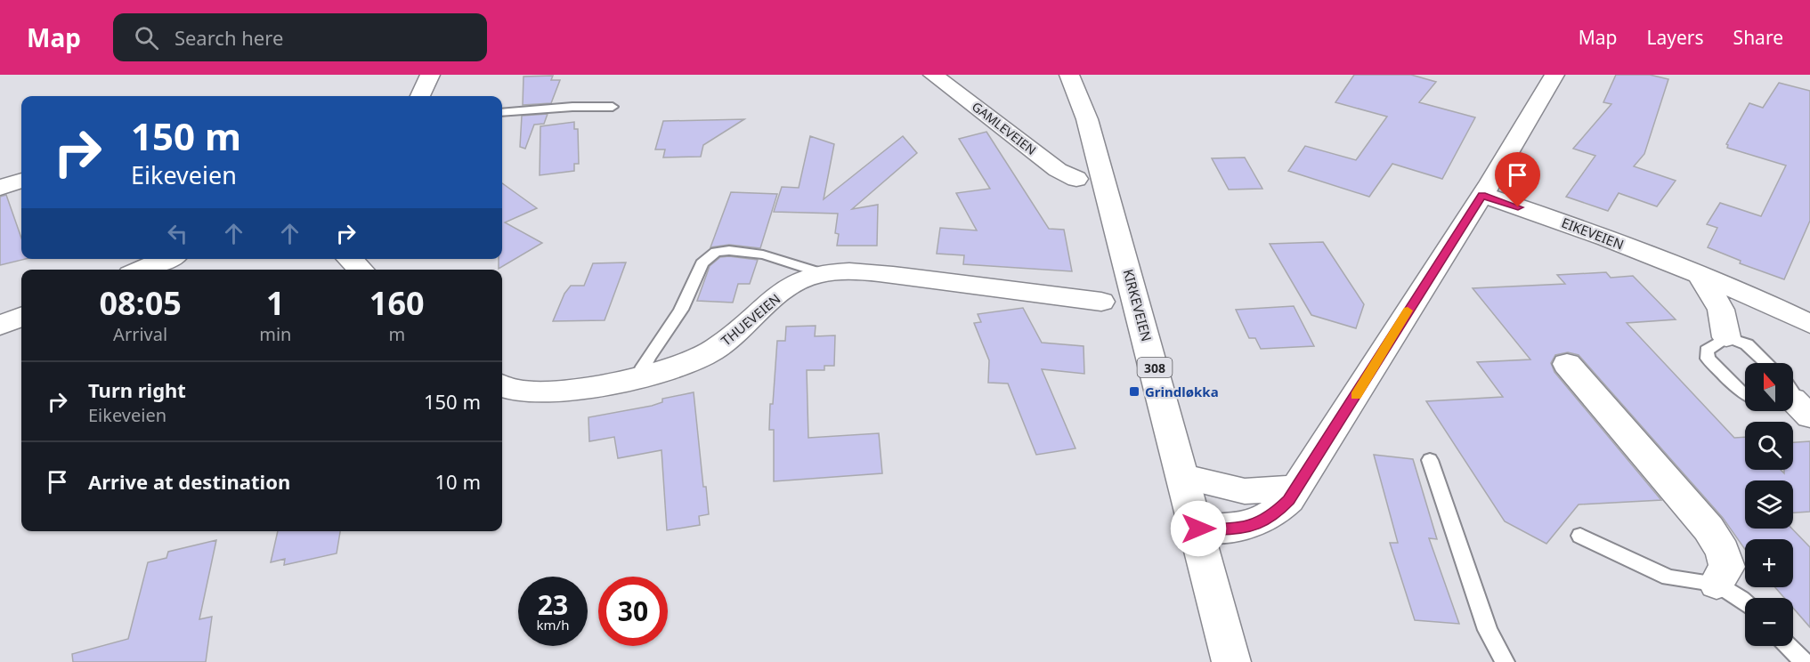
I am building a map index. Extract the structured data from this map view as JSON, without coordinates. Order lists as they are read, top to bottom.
{
  "streets": {
    "street": [
      "GAMLEVEIEN",
      "EIKEVEIEN",
      "KIRKEVEIEN",
      "THUEVEIEN",
      "308"
    ]
  },
  "places": {
    "transit": ["Grindløkka"]
  },
  "north": "top",
  "page": {
    "header": "Map",
    "search": "Search here",
    "nav": ["Map", "Layers", "Share"],
    "turn": ["150 m", "Eikeveien"],
    "eta": [
      "08:05",
      "Arrival",
      "1",
      "min",
      "160",
      "m"
    ],
    "list": [
      {
        "name": "Turn right",
        "note": "Eikeveien",
        "value": "150 m"
      },
      {
        "name": "Arrive at destination",
        "value": "10 m"
      }
    ],
    "map_buttons": ["+", "−"],
    "speed": "23 km/h",
    "limit": "30"
  }
}
